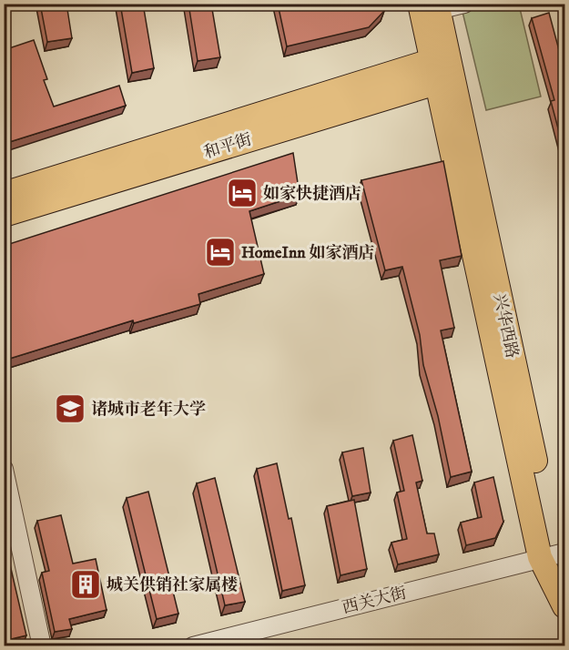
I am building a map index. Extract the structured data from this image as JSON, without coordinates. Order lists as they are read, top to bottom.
{
  "streets": {
    "main road": ["和平街"],
    "street": ["西关大街"]
  },
  "places": {
    "hotel": ["如家快捷酒店", "HomeInn 如家酒店"],
    "school or university": ["诸城市老年大学"],
    "building": ["城关供销社家属楼"]
  }
}
